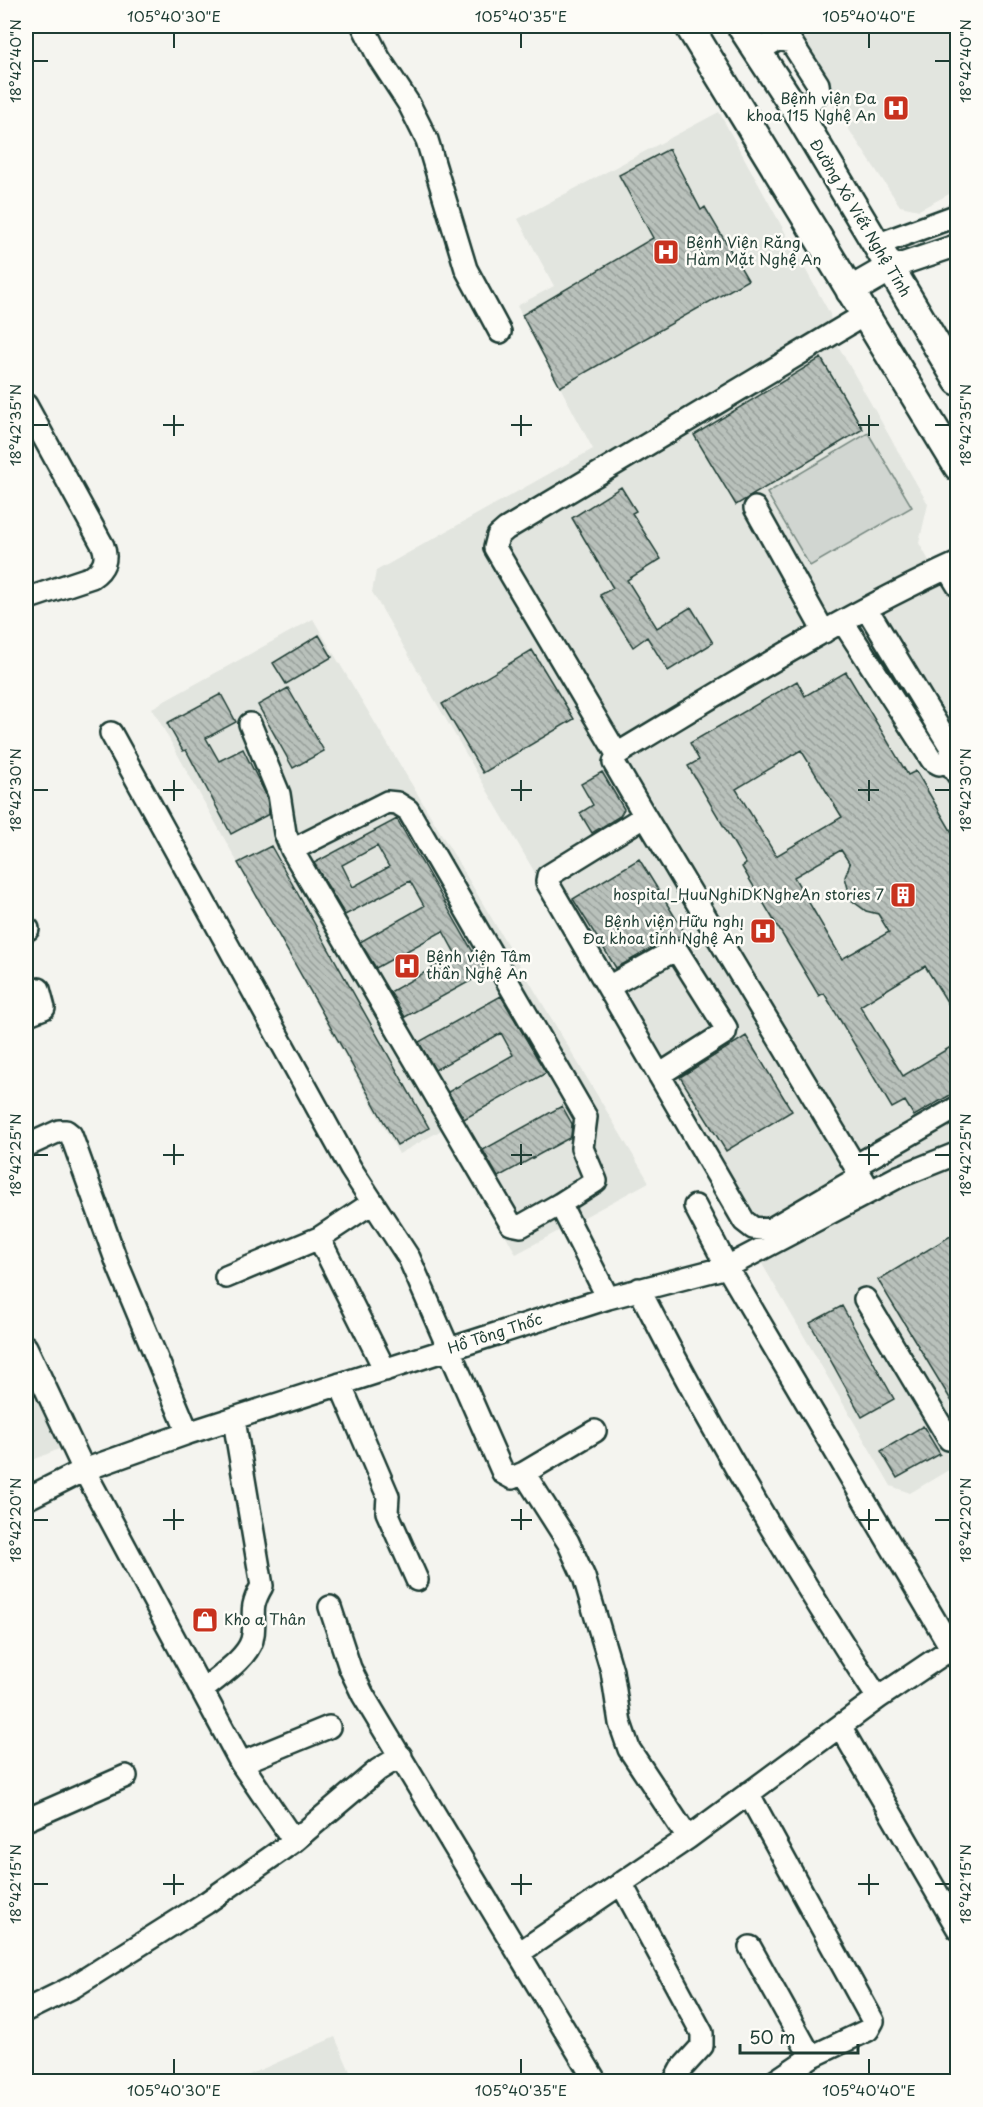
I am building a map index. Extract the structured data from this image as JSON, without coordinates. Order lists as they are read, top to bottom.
{
  "streets": {
    "main road": ["Đường Xô Viết Nghệ Tĩnh"],
    "street": ["Hồ Tông Thốc"]
  },
  "places": {
    "hospital": [
      "Bệnh viện Đa khoa 115 Nghệ An",
      "Bệnh Viện Răng Hàm Mặt Nghệ An",
      "Bệnh viện Hữu nghị Đa khoa tỉnh Nghệ An",
      "Bệnh viện Tâm thần Nghệ An"
    ],
    "building": ["hospital_HuuNghiDKNgheAn stories 7"],
    "shop": ["Kho a Thân"]
  },
  "scale_bar": "50 m",
  "coordinates": [
    "105°40'30\"E",
    "105°40'35\"E",
    "105°40'40\"E",
    "18°42'40\"N",
    "18°42'35\"N",
    "18°42'30\"N",
    "18°42'25\"N",
    "18°42'20\"N",
    "18°42'15\"N"
  ]
}
